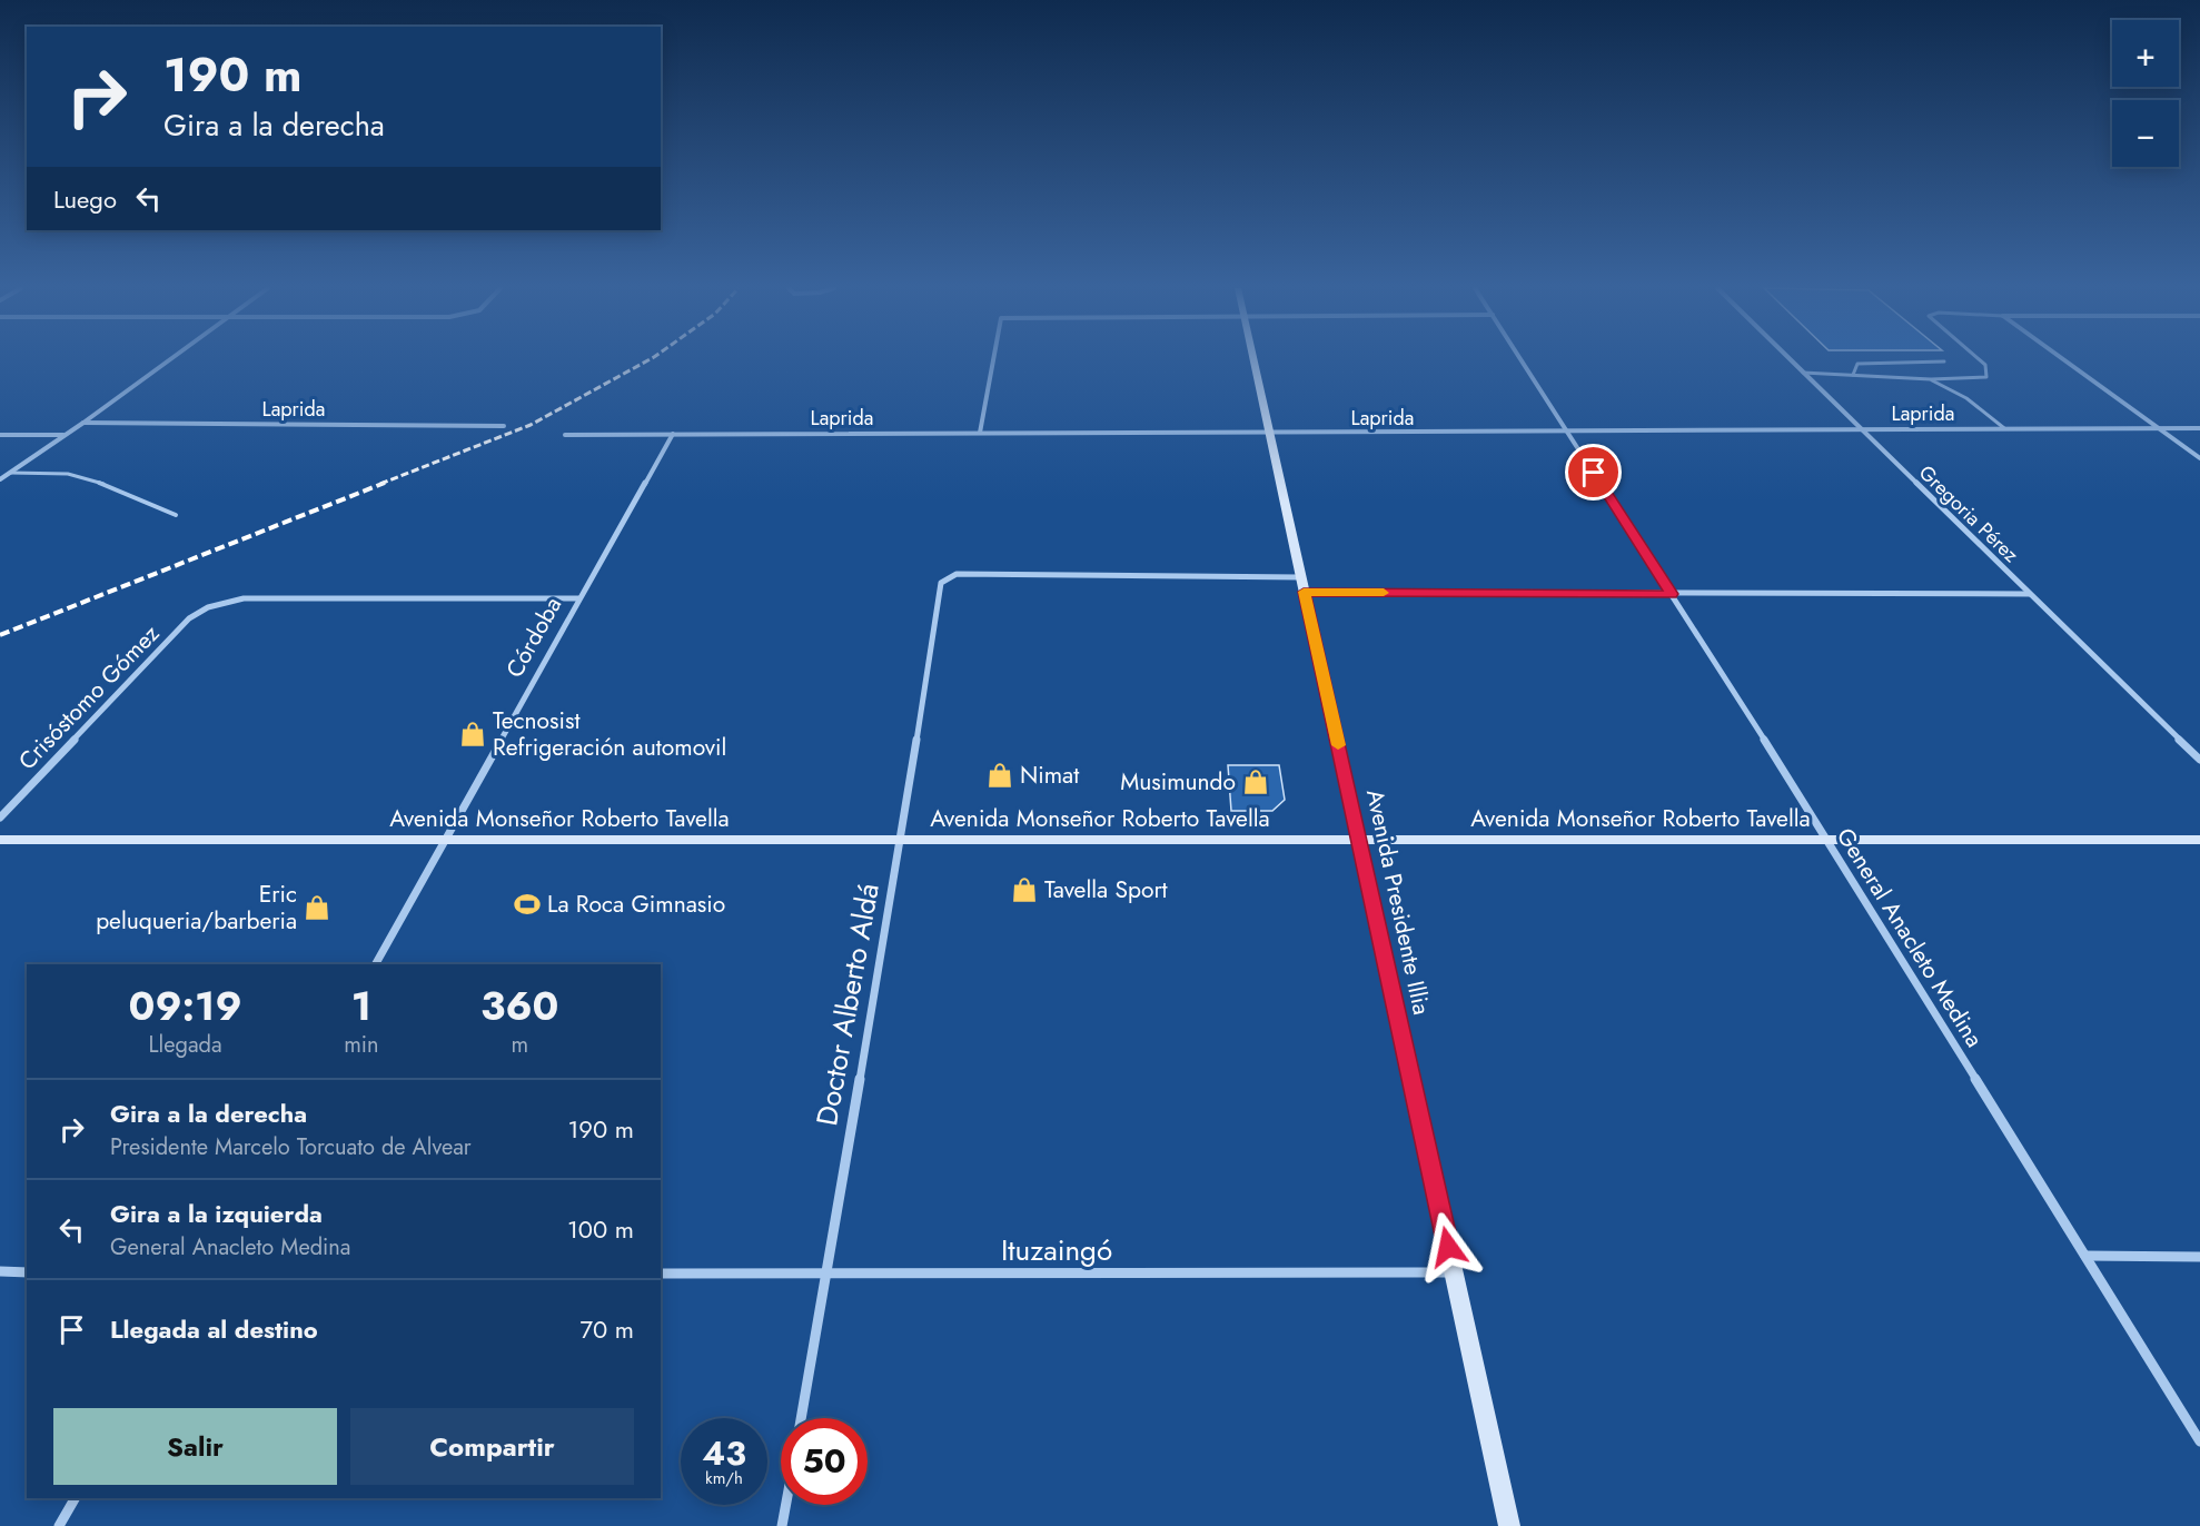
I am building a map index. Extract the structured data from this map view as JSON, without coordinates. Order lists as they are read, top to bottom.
{
  "streets": {
    "main road": ["Avenida Monseñor Roberto Tavella", "Avenida Presidente Illia"],
    "street": [
      "Laprida",
      "Gregoria Pérez",
      "Córdoba",
      "Crisóstomo Gómez",
      "General Anacleto Medina",
      "Doctor Alberto Aldá",
      "Ituzaingó"
    ]
  },
  "crossings": [
    ["Laprida", "Gregoria Pérez"],
    ["Laprida", "Córdoba"],
    ["Laprida", "Avenida Presidente Illia"],
    ["Laprida", "General Anacleto Medina"],
    ["Córdoba", "Crisóstomo Gómez"],
    ["Córdoba", "Avenida Monseñor Roberto Tavella"],
    ["Avenida Monseñor Roberto Tavella", "Avenida Presidente Illia"],
    ["Avenida Monseñor Roberto Tavella", "General Anacleto Medina"],
    ["Avenida Monseñor Roberto Tavella", "Doctor Alberto Aldá"],
    ["Avenida Presidente Illia", "Doctor Alberto Aldá"],
    ["Avenida Presidente Illia", "Ituzaingó"],
    ["Doctor Alberto Aldá", "Ituzaingó"]
  ],
  "places": {
    "shop": [
      "Tecnosist Refrigeración automovil",
      "Nimat",
      "Musimundo",
      "Tavella Sport",
      "Eric peluqueria/barberia"
    ],
    "sports": ["La Roca Gimnasio"]
  },
  "page": {
    "map_buttons": ["+", "−"],
    "turn": ["190 m", "Gira a la derecha"],
    "then": "Luego",
    "eta": [
      "09:19",
      "Llegada",
      "1",
      "min",
      "360",
      "m"
    ],
    "list": [
      {
        "name": "Gira a la derecha",
        "note": "Presidente Marcelo Torcuato de Alvear",
        "value": "190 m"
      },
      {
        "name": "Gira a la izquierda",
        "note": "General Anacleto Medina",
        "value": "100 m"
      },
      {
        "name": "Llegada al destino",
        "value": "70 m"
      }
    ],
    "buttons": ["Salir", "Compartir"],
    "speed": "43 km/h",
    "limit": "50"
  }
}
